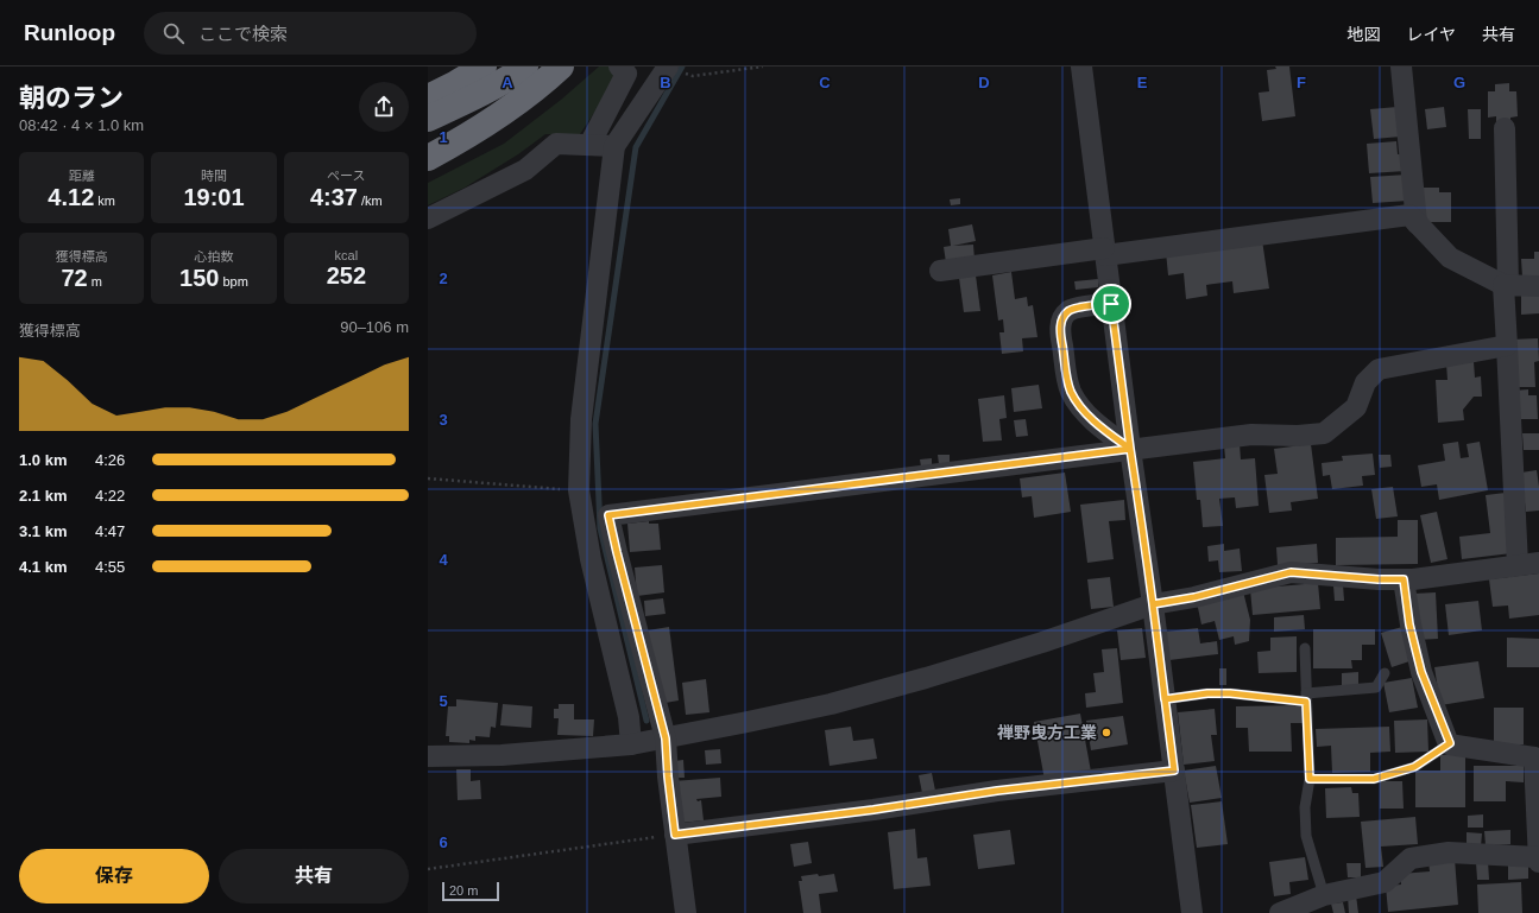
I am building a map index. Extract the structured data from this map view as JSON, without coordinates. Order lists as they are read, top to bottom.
{
  "places": ["禅野曳方工業"],
  "scale_bar": "20 m",
  "page": {
    "header": "Runloop",
    "search": "ここで検索",
    "nav": ["地図", "レイヤ", "共有"],
    "heading": ["朝のラン", "08:42 · 4 × 1.0 km"],
    "stats": [
      ["距離", "4.12 km"],
      ["時間", "19:01"],
      ["ペース", "4:37 /km"],
      ["獲得標高", "72 m"],
      ["心拍数", "150 bpm"],
      ["kcal", "252"]
    ],
    "chart": ["獲得標高", "90–106 m"],
    "list": [
      {
        "name": "1.0 km",
        "note": "4:26"
      },
      {
        "name": "2.1 km",
        "note": "4:22"
      },
      {
        "name": "3.1 km",
        "note": "4:47"
      },
      {
        "name": "4.1 km",
        "note": "4:55"
      }
    ],
    "buttons": ["保存", "共有"],
    "scale": "20 m"
  },
  "grid": {
    "columns": [
      "A",
      "B",
      "C",
      "D",
      "E",
      "F",
      "G"
    ],
    "rows": [
      "1",
      "2",
      "3",
      "4",
      "5",
      "6"
    ]
  }
}
